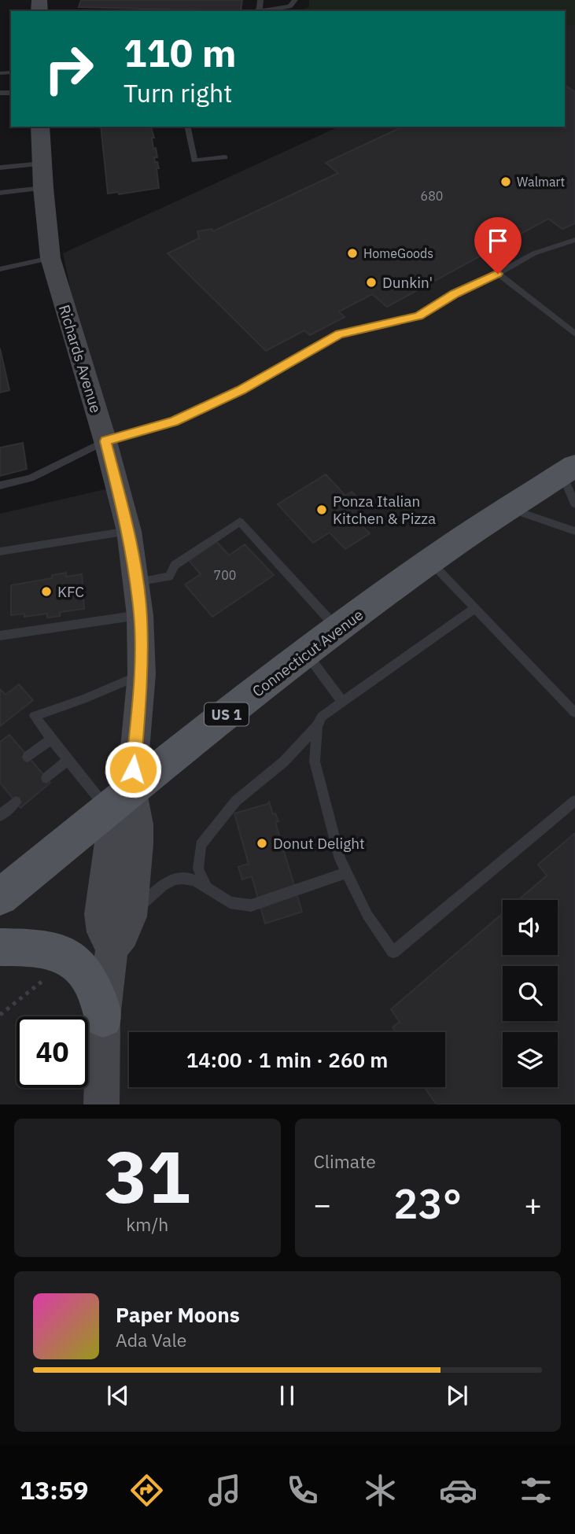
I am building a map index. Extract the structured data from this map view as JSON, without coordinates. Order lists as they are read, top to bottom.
{
  "streets": {
    "main road": ["Connecticut Avenue", "US 1"],
    "street": ["Richards Avenue"]
  },
  "crossings": [
    ["Richards Avenue", "Connecticut Avenue"]
  ],
  "places": [
    "Walmart",
    "HomeGoods",
    "Dunkin'",
    "Ponza Italian Kitchen & Pizza",
    "KFC",
    "Donut Delight"
  ],
  "house_numbers": ["680", "700"],
  "page": {
    "turn": ["110 m", "Turn right"],
    "limit": "40",
    "trip": "14:00 · 1 min · 260 m",
    "tile": [
      ["31", "km/h"],
      "Climate"
    ],
    "heat": ["−", "23°", "+"],
    "song": ["Paper Moons", "Ada Vale"],
    "tabs": "13:59"
  }
}
